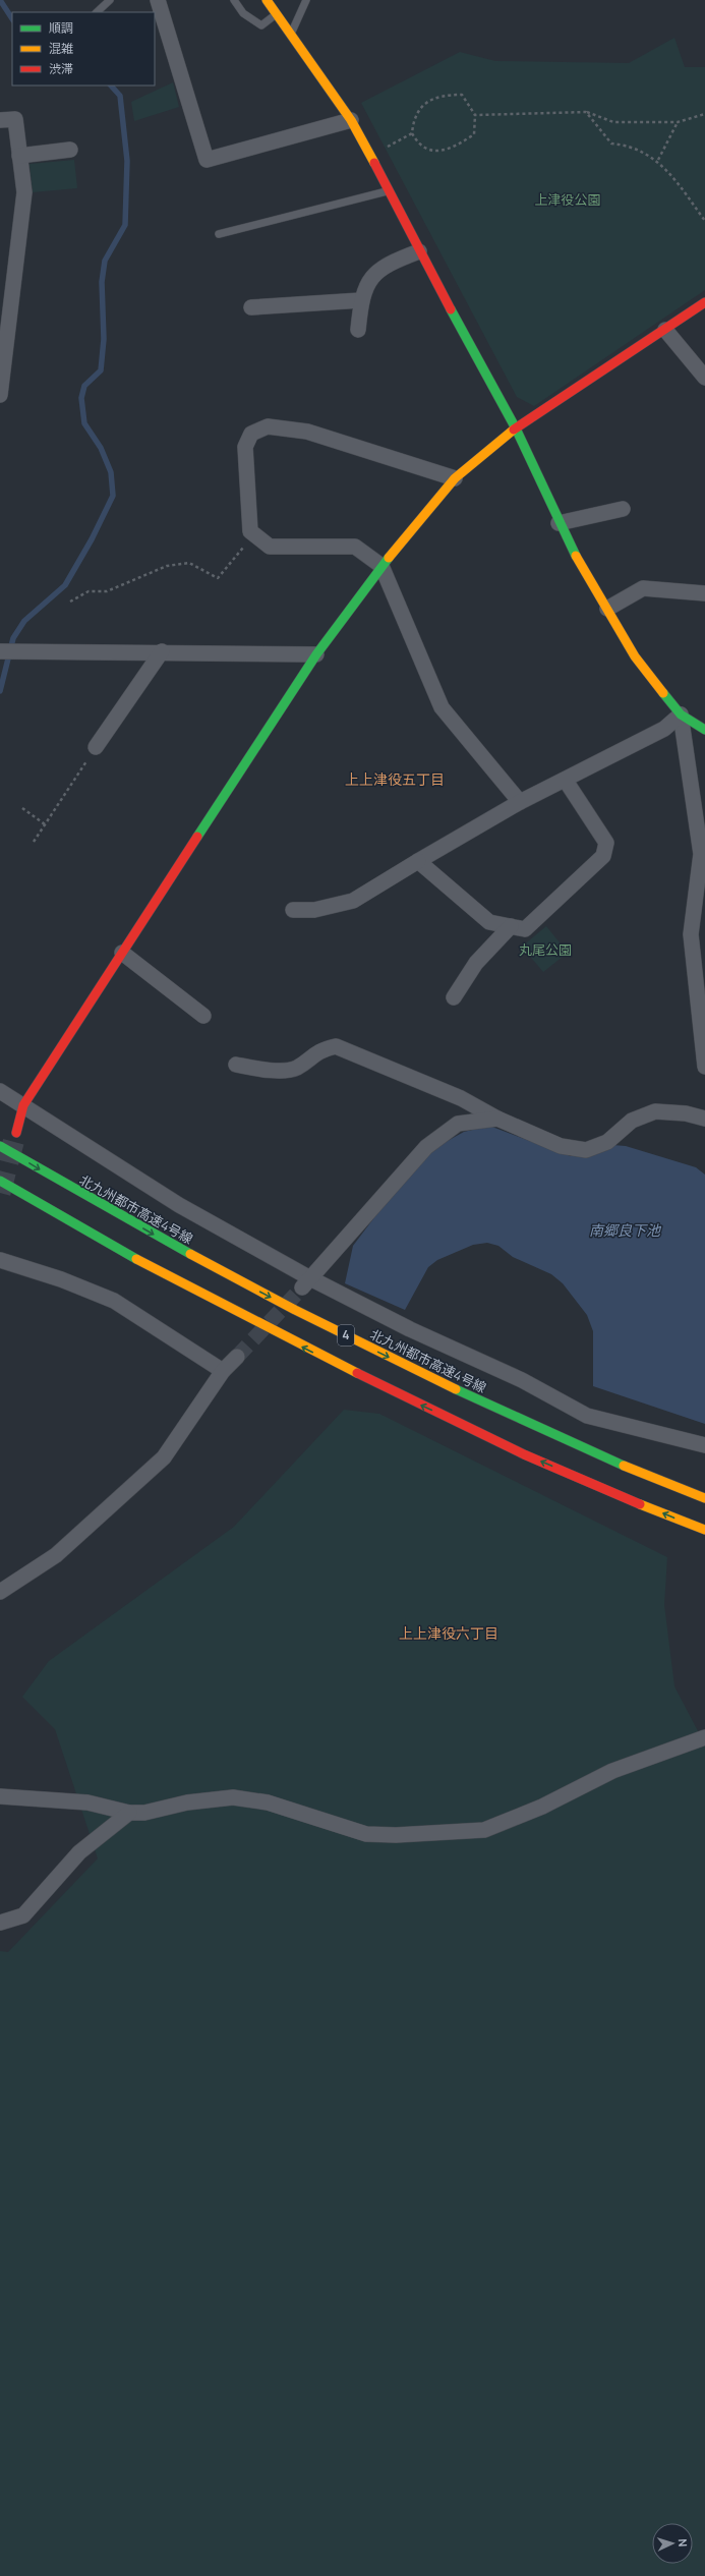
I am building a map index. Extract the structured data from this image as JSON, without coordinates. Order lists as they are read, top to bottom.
{
  "streets": {
    "main road": ["北九州都市高速4号線", "4"]
  },
  "districts": ["上上津役五丁目", "上上津役六丁目"],
  "water": ["南郷良下池"],
  "parks": ["上津役公園", "丸尾公園"],
  "legend": ["順調", "混雑", "渋滞"],
  "north": "right"
}
